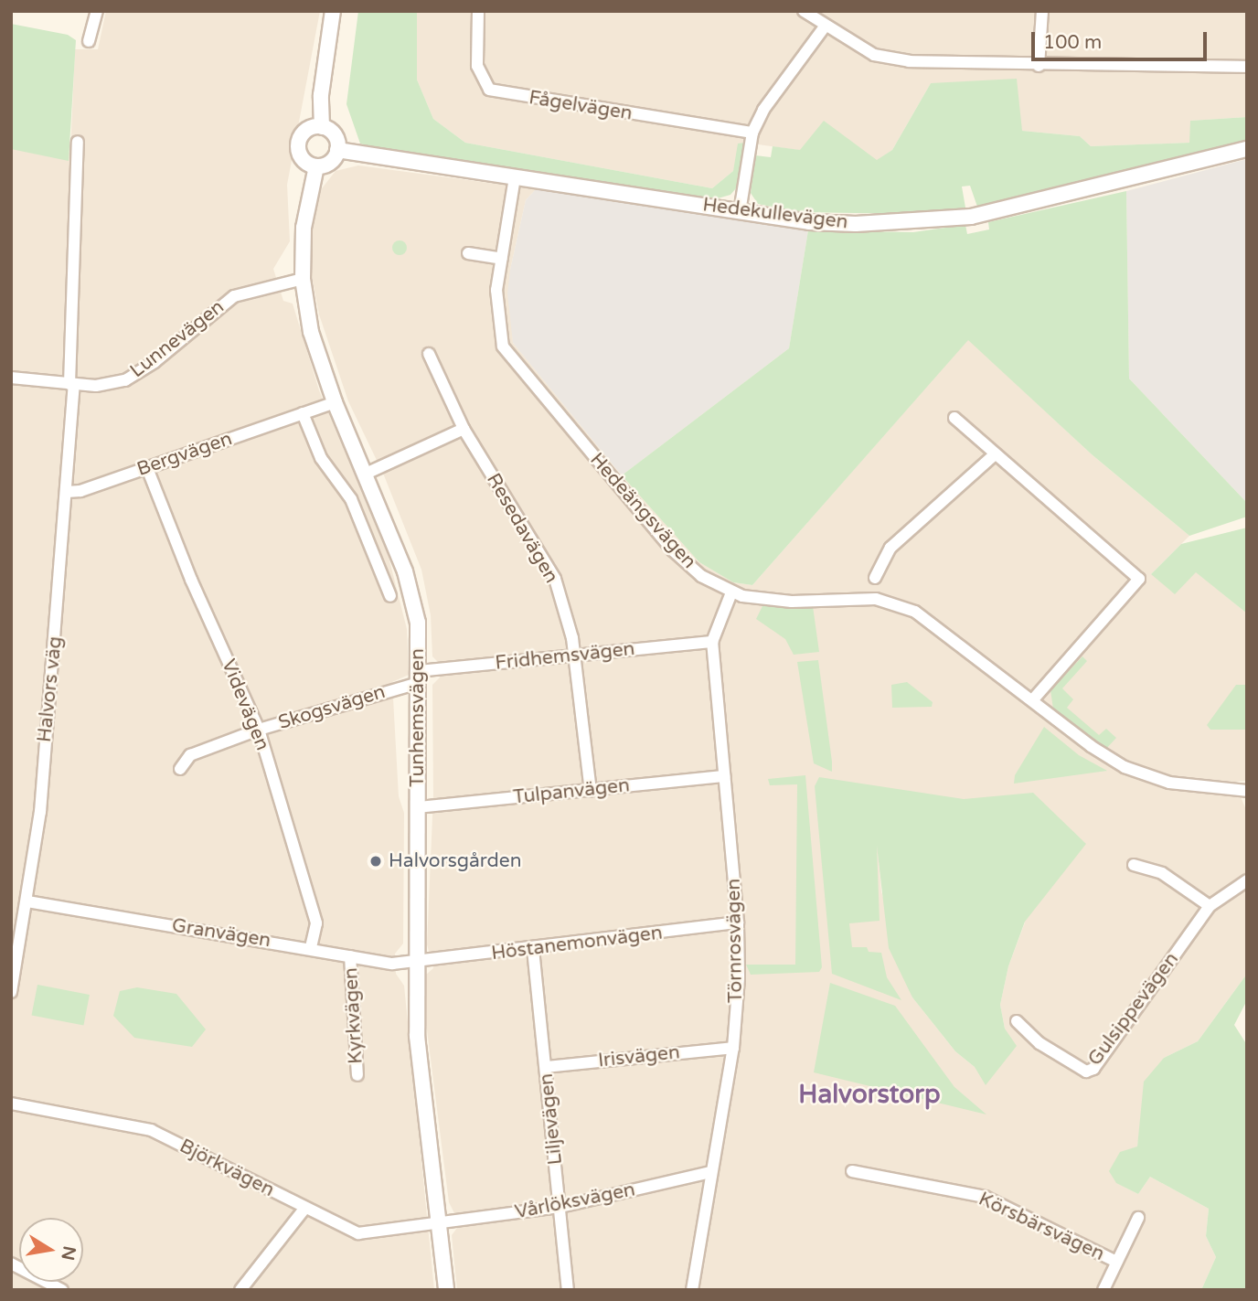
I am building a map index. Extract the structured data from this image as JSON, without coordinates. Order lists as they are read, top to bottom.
{
  "streets": {
    "street": [
      "Fågelvägen",
      "Hedekullevägen",
      "Lunnevägen",
      "Bergvägen",
      "Hedeängsvägen",
      "Resedavägen",
      "Fridhemsvägen",
      "Halvors väg",
      "Videvägen",
      "Skogsvägen",
      "Tunhemsvägen",
      "Tulpanvägen",
      "Granvägen",
      "Törnrosvägen",
      "Höstanemonvägen",
      "Gulsippevägen",
      "Kyrkvägen",
      "Irisvägen",
      "Liljevägen",
      "Björkvägen",
      "Vårlöksvägen",
      "Körsbärsvägen"
    ]
  },
  "crossings": [
    ["Hedekullevägen", "Hedeängsvägen"],
    ["Hedekullevägen", "Tunhemsvägen"],
    ["Lunnevägen", "Halvors väg"],
    ["Lunnevägen", "Tunhemsvägen"],
    ["Bergvägen", "Halvors väg"],
    ["Bergvägen", "Videvägen"],
    ["Bergvägen", "Tunhemsvägen"],
    ["Hedeängsvägen", "Törnrosvägen"],
    ["Resedavägen", "Fridhemsvägen"],
    ["Resedavägen", "Tulpanvägen"],
    ["Fridhemsvägen", "Skogsvägen"],
    ["Fridhemsvägen", "Tunhemsvägen"],
    ["Fridhemsvägen", "Törnrosvägen"],
    ["Halvors väg", "Granvägen"],
    ["Videvägen", "Skogsvägen"],
    ["Videvägen", "Granvägen"],
    ["Skogsvägen", "Tunhemsvägen"],
    ["Tunhemsvägen", "Tulpanvägen"],
    ["Tunhemsvägen", "Granvägen"],
    ["Tunhemsvägen", "Höstanemonvägen"],
    ["Tunhemsvägen", "Björkvägen"],
    ["Tunhemsvägen", "Vårlöksvägen"],
    ["Tulpanvägen", "Törnrosvägen"],
    ["Granvägen", "Höstanemonvägen"],
    ["Granvägen", "Kyrkvägen"],
    ["Törnrosvägen", "Höstanemonvägen"],
    ["Törnrosvägen", "Irisvägen"],
    ["Törnrosvägen", "Vårlöksvägen"],
    ["Höstanemonvägen", "Liljevägen"],
    ["Irisvägen", "Liljevägen"],
    ["Liljevägen", "Vårlöksvägen"],
    ["Björkvägen", "Vårlöksvägen"]
  ],
  "districts": ["Halvorstorp"],
  "places": ["Halvorsgården"],
  "scale_bar": "100 m",
  "north": "right"
}
